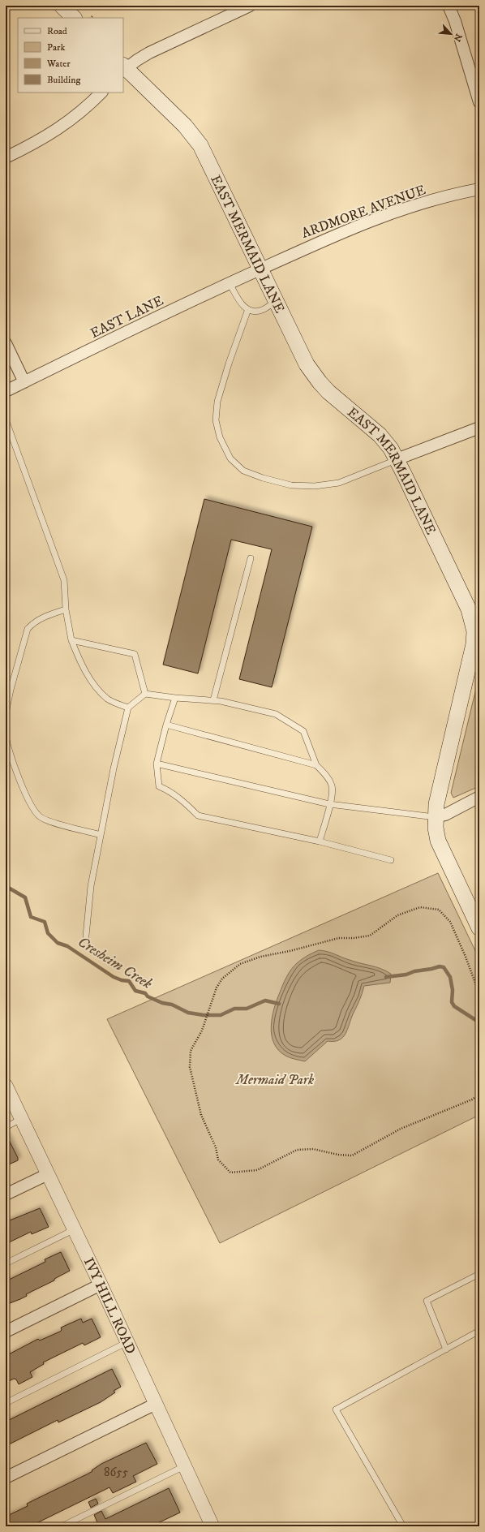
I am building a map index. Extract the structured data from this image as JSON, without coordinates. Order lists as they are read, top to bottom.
{
  "streets": {
    "main road": ["EAST MERMAID LANE"],
    "street": ["ARDMORE AVENUE", "EAST LANE", "IVY HILL ROAD"]
  },
  "crossings": [
    ["ARDMORE AVENUE", "EAST MERMAID LANE"],
    ["ARDMORE AVENUE", "EAST LANE"],
    ["EAST MERMAID LANE", "EAST LANE"]
  ],
  "water": ["Cresheim Creek"],
  "parks": ["Mermaid Park"],
  "house_numbers": ["8655"],
  "legend": [
    "Road",
    "Park",
    "Water",
    "Building"
  ],
  "north": "bottom right"
}
